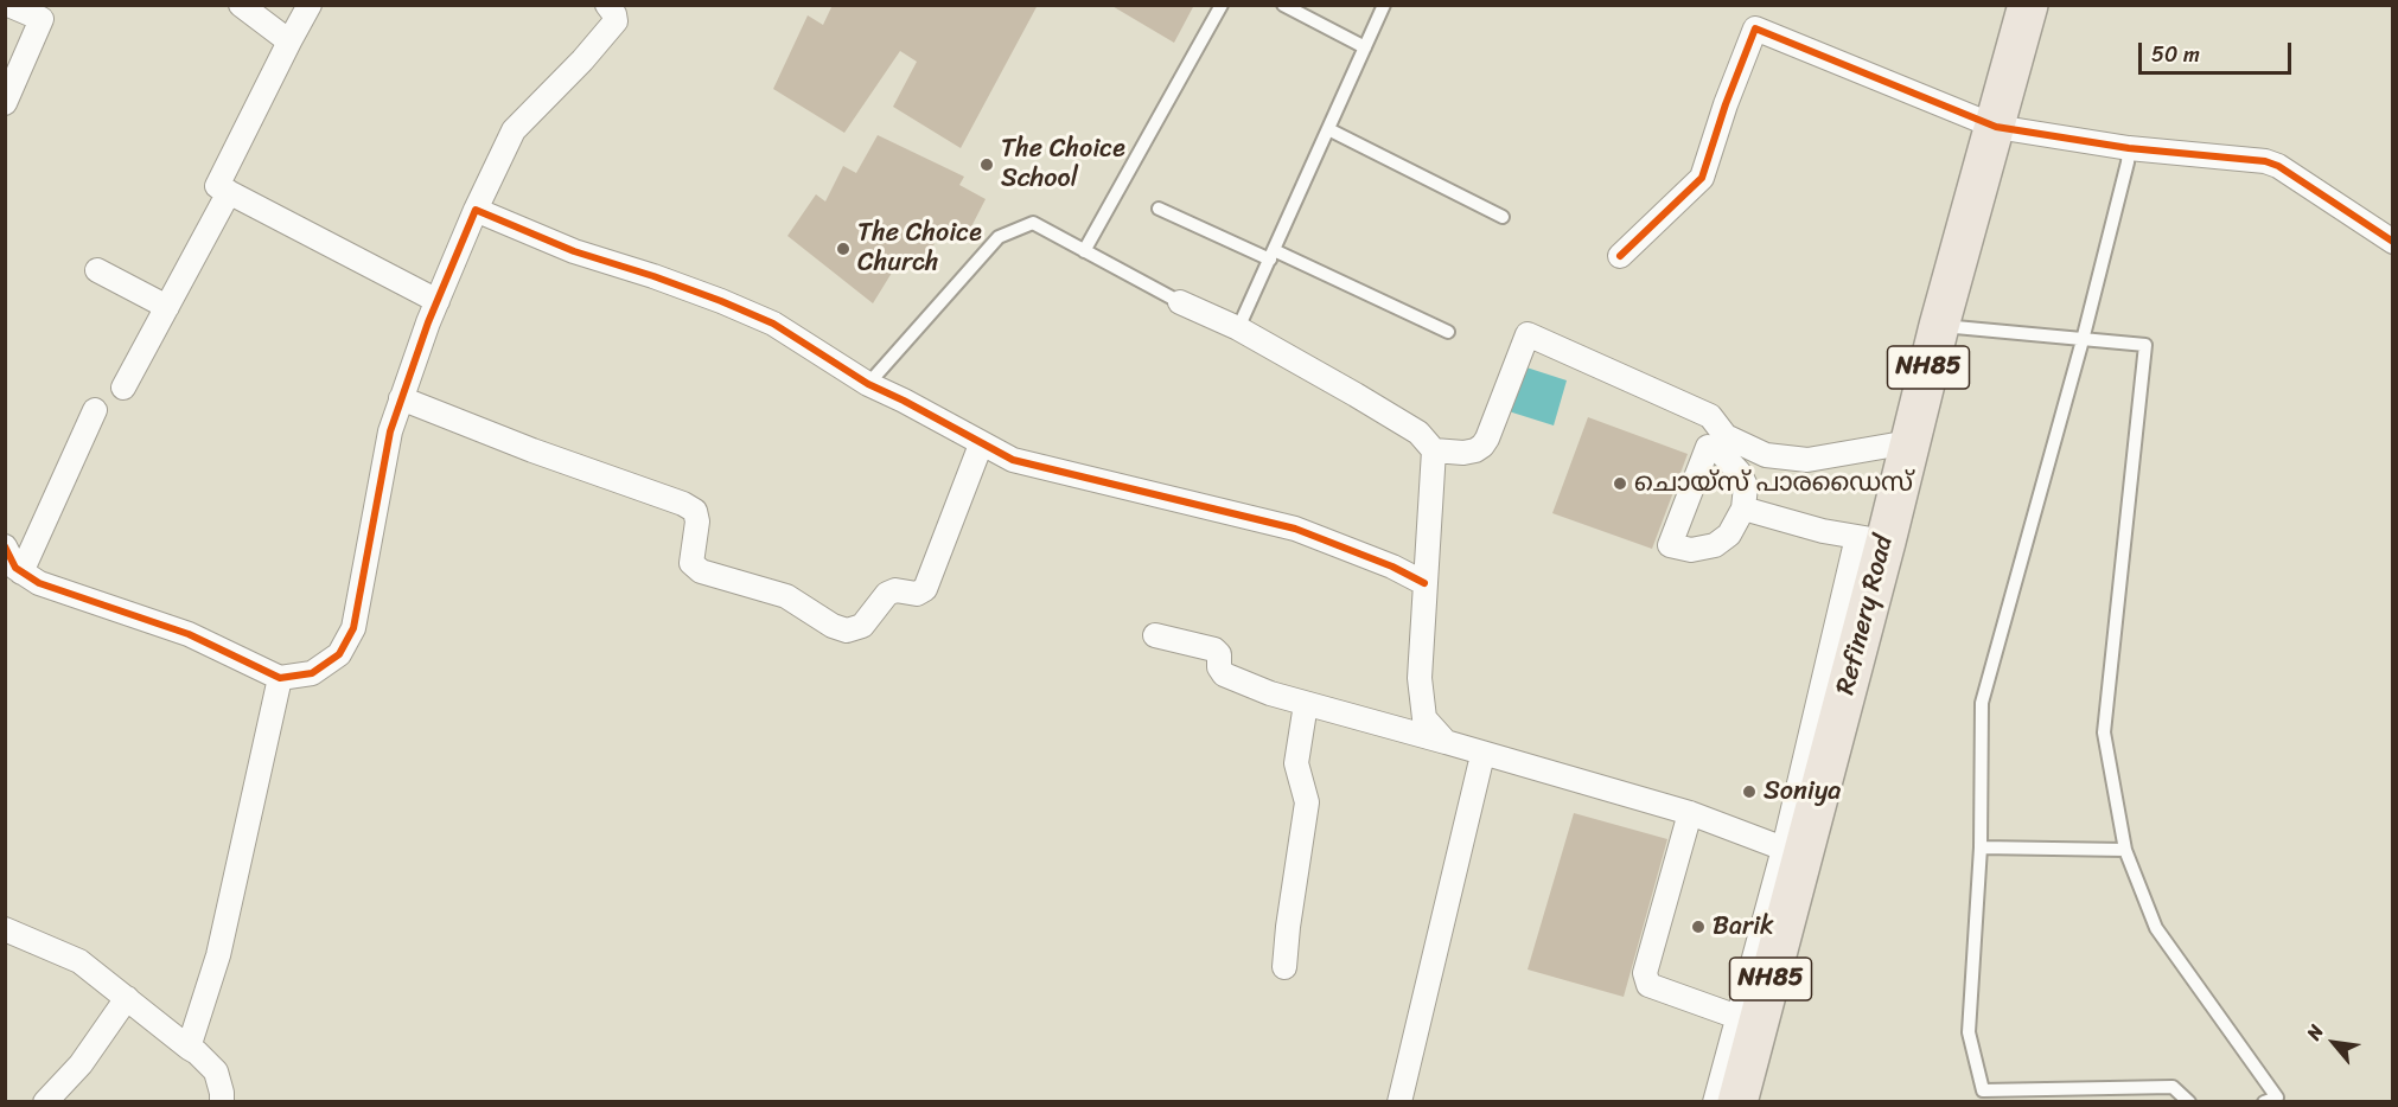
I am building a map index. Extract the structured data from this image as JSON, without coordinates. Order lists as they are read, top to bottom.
{
  "streets": {
    "highway": ["NH85", "Refinery Road"]
  },
  "places": [
    "The Choice School",
    "The Choice Church",
    "ചൊയ്സ് പാരഡൈസ്",
    "Soniya",
    "Barik"
  ],
  "scale_bar": "50 m",
  "north": "top left"
}
